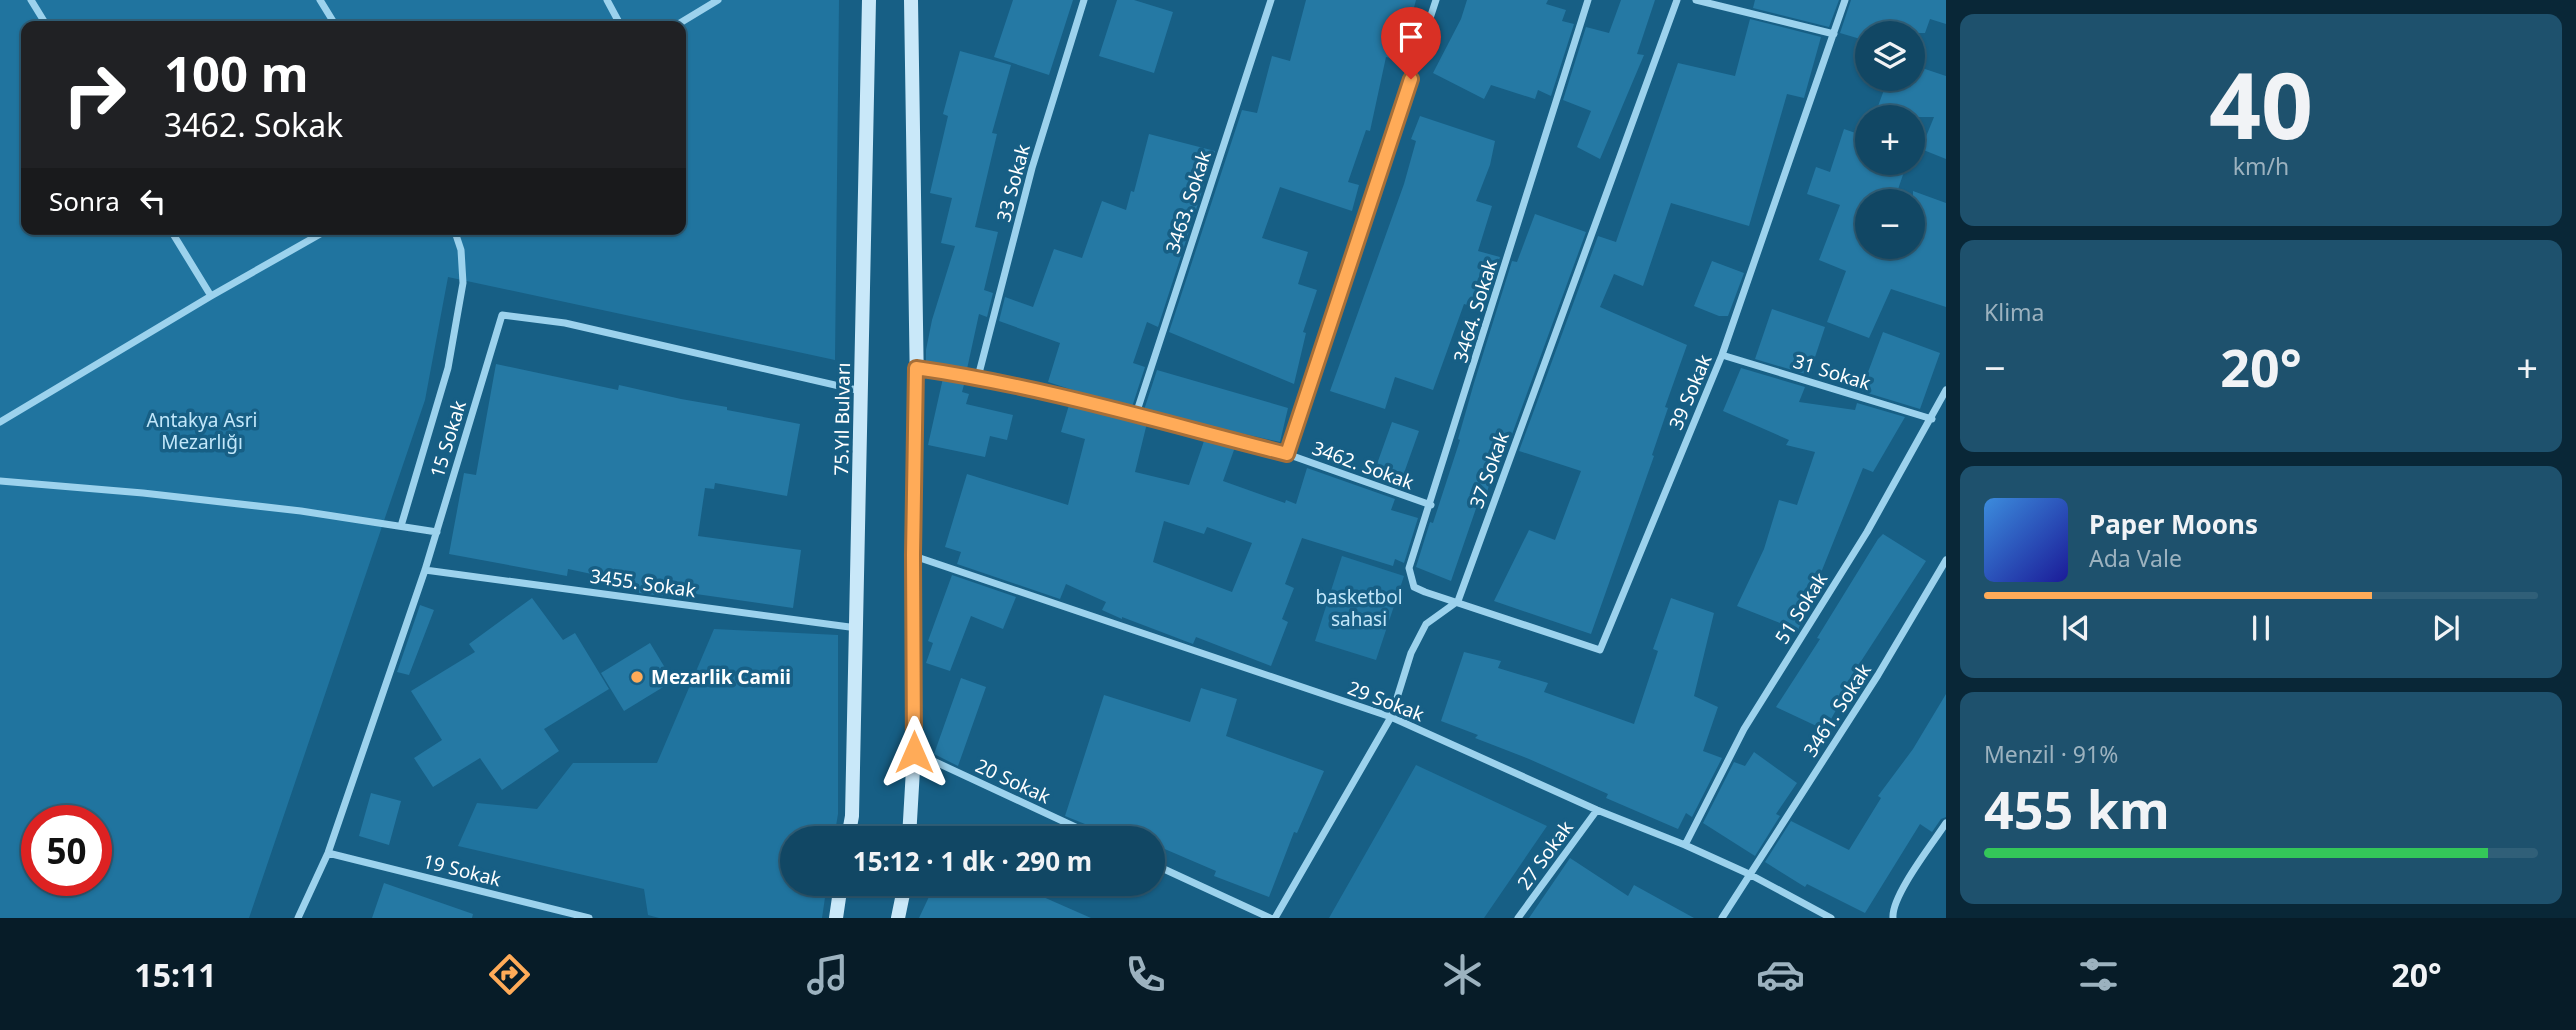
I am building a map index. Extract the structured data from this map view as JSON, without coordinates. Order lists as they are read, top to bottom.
{
  "streets": {
    "main road": ["75.Yıl Bulvarı"],
    "street": [
      "33 Sokak",
      "3463. Sokak",
      "3464. Sokak",
      "31 Sokak",
      "39 Sokak",
      "15 Sokak",
      "3462. Sokak",
      "37 Sokak",
      "3455. Sokak",
      "51 Sokak",
      "29 Sokak",
      "3461. Sokak",
      "20 Sokak",
      "27 Sokak",
      "19 Sokak"
    ]
  },
  "crossings": [
    ["33 Sokak", "3462. Sokak"],
    ["3463. Sokak", "3462. Sokak"],
    ["3464. Sokak", "39 Sokak"],
    ["3464. Sokak", "3462. Sokak"],
    ["3464. Sokak", "37 Sokak"],
    ["31 Sokak", "39 Sokak"],
    ["31 Sokak", "51 Sokak"],
    ["39 Sokak", "37 Sokak"],
    ["75.Yıl Bulvarı", "15 Sokak"],
    ["75.Yıl Bulvarı", "3455. Sokak"],
    ["15 Sokak", "3455. Sokak"],
    ["15 Sokak", "19 Sokak"],
    ["51 Sokak", "29 Sokak"],
    ["29 Sokak", "3461. Sokak"],
    ["29 Sokak", "27 Sokak"]
  ],
  "parks": ["Antakya Asri Mezarlığı", "basketbol sahasi"],
  "places": ["Mezarlik Camii"],
  "page": {
    "tile": [
      ["40", "km/h"],
      "Klima",
      ["Menzil · 91%", "455 km"]
    ],
    "map_buttons": ["+", "−"],
    "turn": ["100 m", "3462. Sokak"],
    "then": "Sonra",
    "heat": ["−", "20°", "+"],
    "song": ["Paper Moons", "Ada Vale"],
    "limit": "50",
    "trip": "15:12 · 1 dk · 290 m",
    "tabs": ["15:11", "20°"]
  }
}
